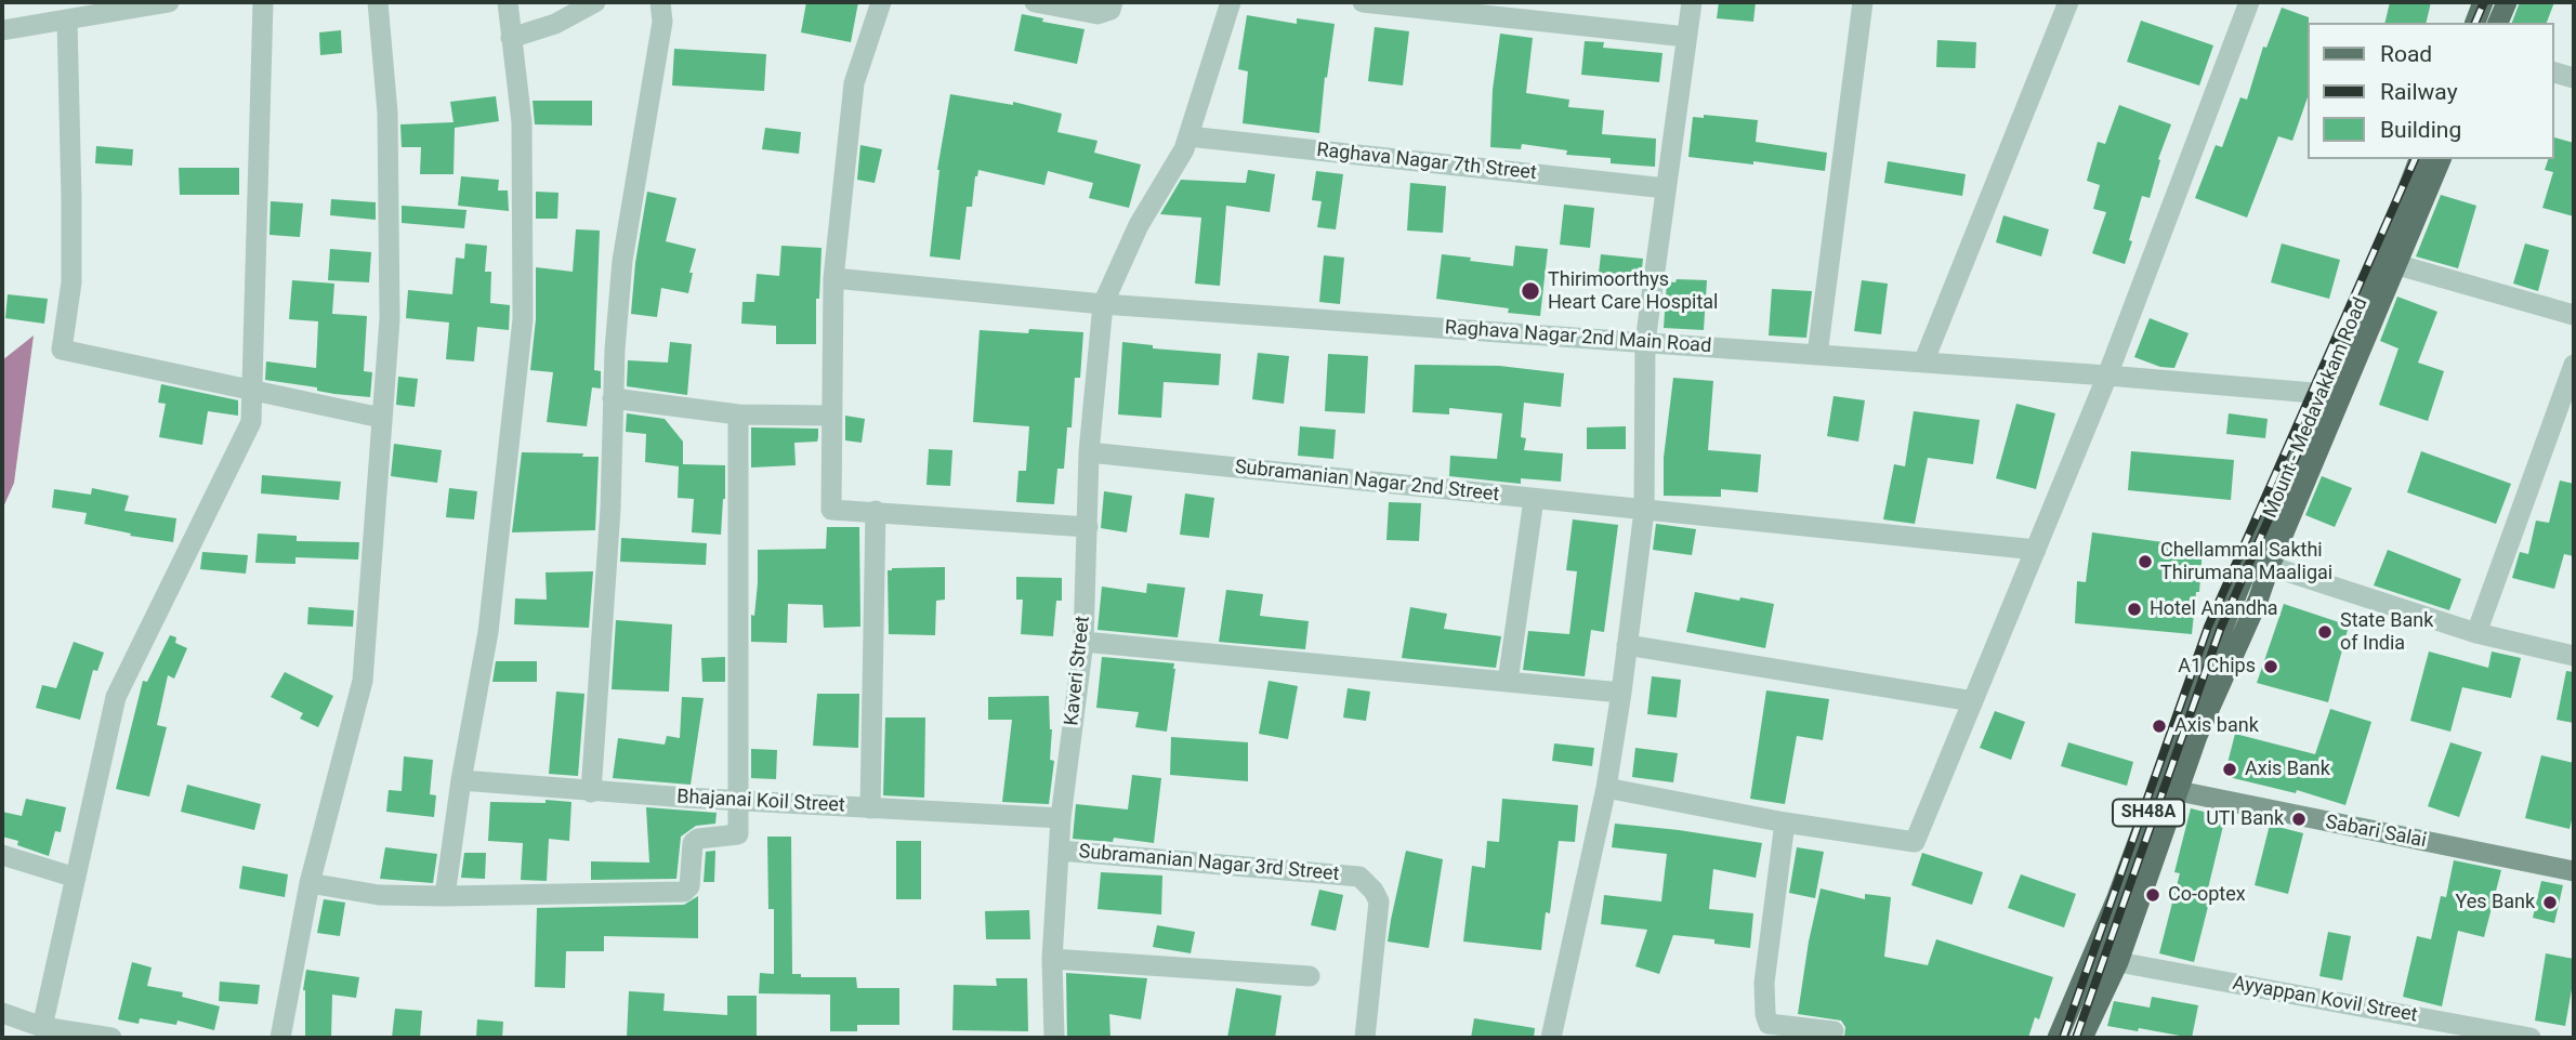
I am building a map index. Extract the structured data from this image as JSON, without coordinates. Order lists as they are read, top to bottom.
{
  "streets": {
    "main road": ["Mount - Medavakkam Road", "SH48A", "Sabari Salai"],
    "street": [
      "Raghava Nagar 7th Street",
      "Raghava Nagar 2nd Main Road",
      "Subramanian Nagar 2nd Street",
      "Kaveri Street",
      "Bhajanai Koil Street",
      "Subramanian Nagar 3rd Street",
      "Ayyappan Kovil Street"
    ]
  },
  "crossings": [
    ["Raghava Nagar 7th Street", "Kaveri Street"],
    ["Raghava Nagar 2nd Main Road", "Mount - Medavakkam Road"],
    ["Raghava Nagar 2nd Main Road", "Kaveri Street"],
    ["Mount - Medavakkam Road", "Sabari Salai"],
    ["Mount - Medavakkam Road", "Ayyappan Kovil Street"],
    ["Subramanian Nagar 2nd Street", "Kaveri Street"],
    ["Kaveri Street", "Bhajanai Koil Street"],
    ["Kaveri Street", "Subramanian Nagar 3rd Street"]
  ],
  "places": [
    "Thirimoorthys Heart Care Hospital",
    "Chellammal Sakthi Thirumana Maaligai",
    "Hotel Anandha",
    "State Bank of India",
    "A1 Chips",
    "Axis bank",
    "Axis Bank",
    "UTI Bank",
    "Co-optex",
    "Yes Bank"
  ],
  "legend": ["Road", "Railway", "Building"]
}
